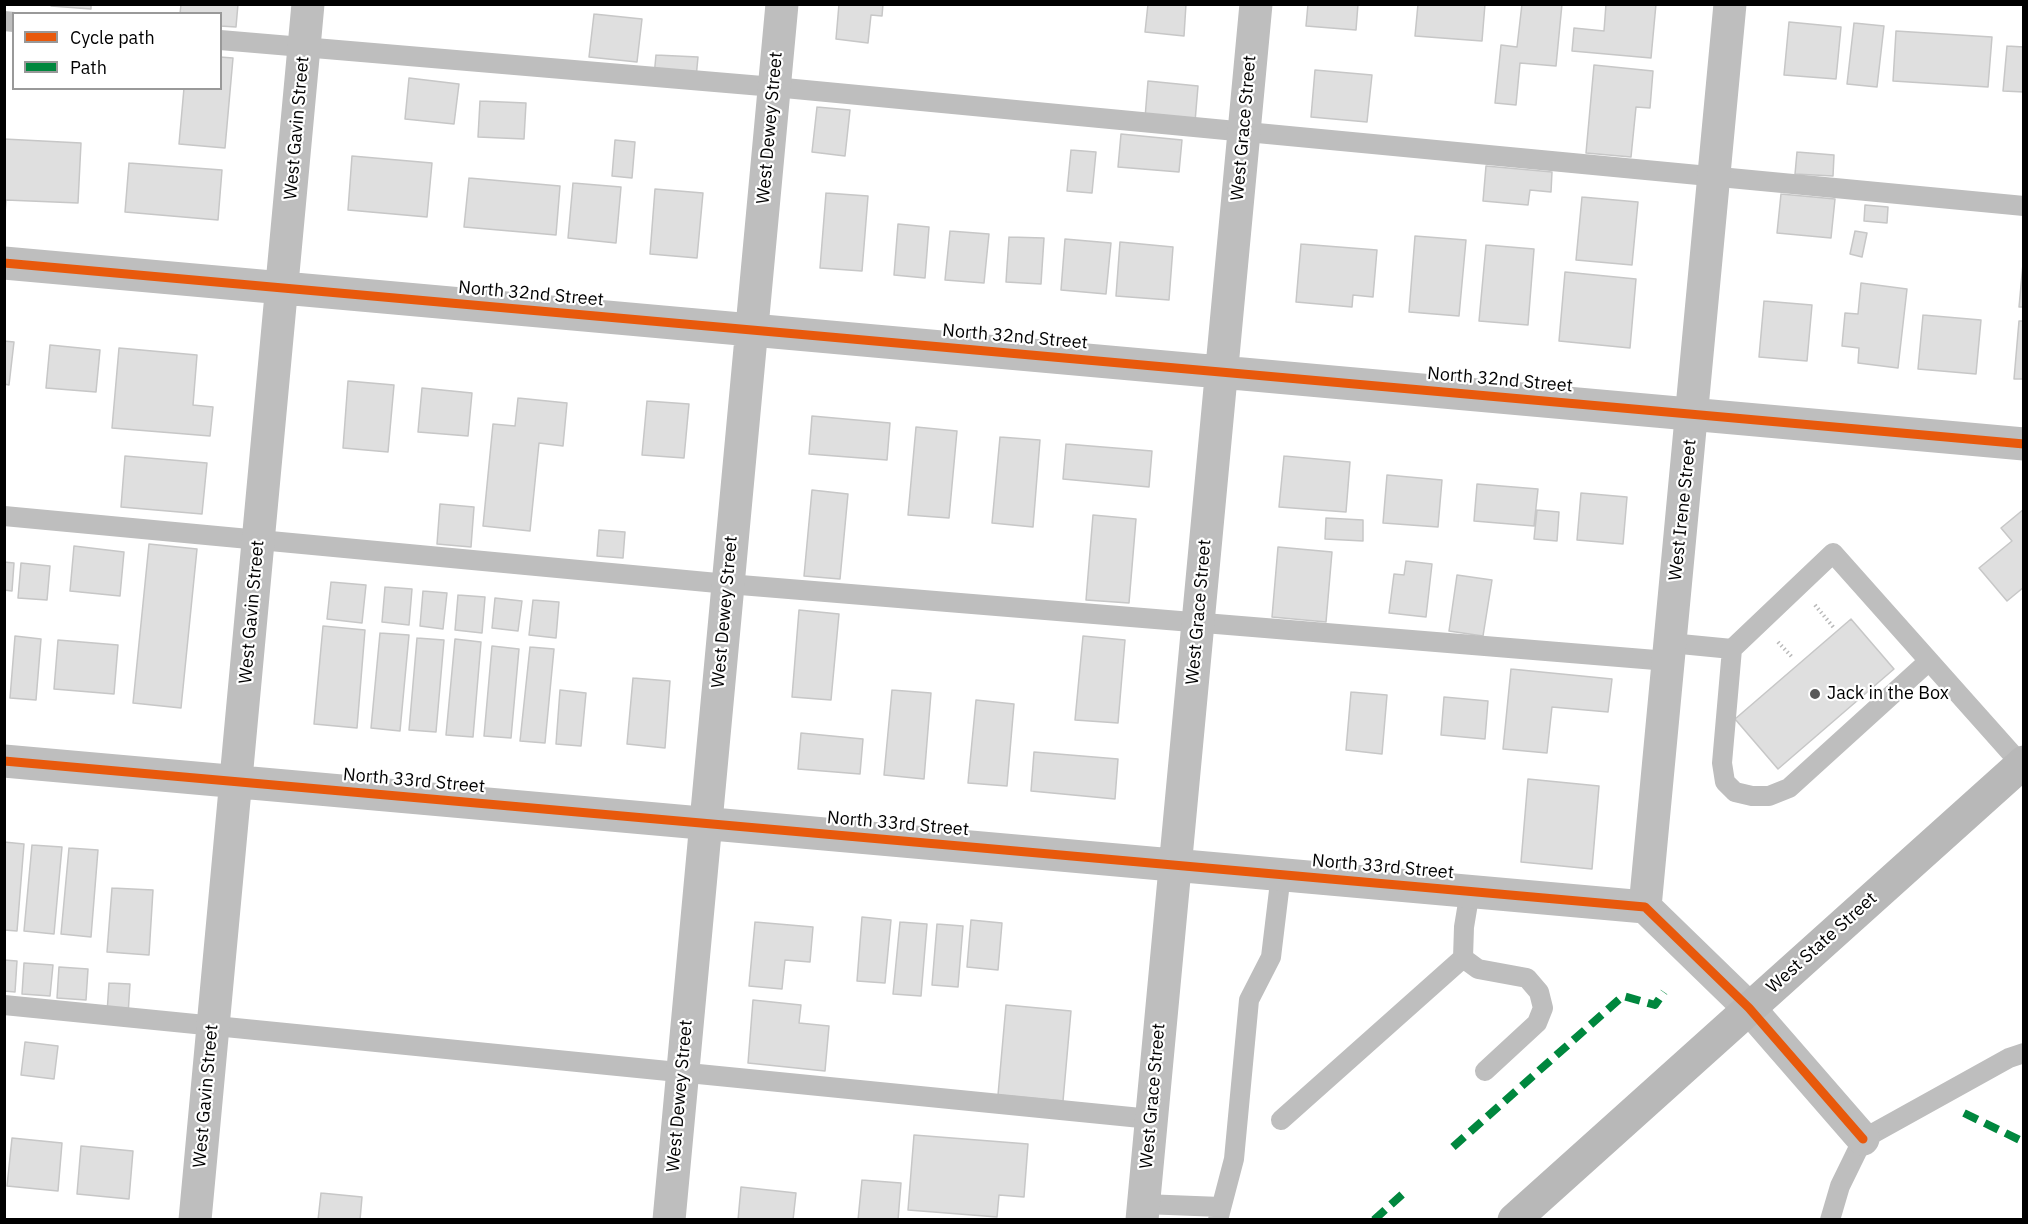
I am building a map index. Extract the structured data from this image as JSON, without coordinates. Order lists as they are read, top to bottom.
{
  "streets": {
    "main road": ["West State Street"],
    "street": [
      "West Gavin Street",
      "West Dewey Street",
      "West Grace Street",
      "North 32nd Street",
      "West Irene Street",
      "North 33rd Street"
    ]
  },
  "crossings": [
    ["West Gavin Street", "North 32nd Street"],
    ["West Gavin Street", "North 33rd Street"],
    ["West Dewey Street", "North 32nd Street"],
    ["West Dewey Street", "North 33rd Street"],
    ["West Grace Street", "North 32nd Street"],
    ["West Grace Street", "North 33rd Street"],
    ["North 32nd Street", "West Irene Street"],
    ["West Irene Street", "North 33rd Street"]
  ],
  "places": ["Jack in the Box"],
  "legend": ["Cycle path", "Path"]
}
